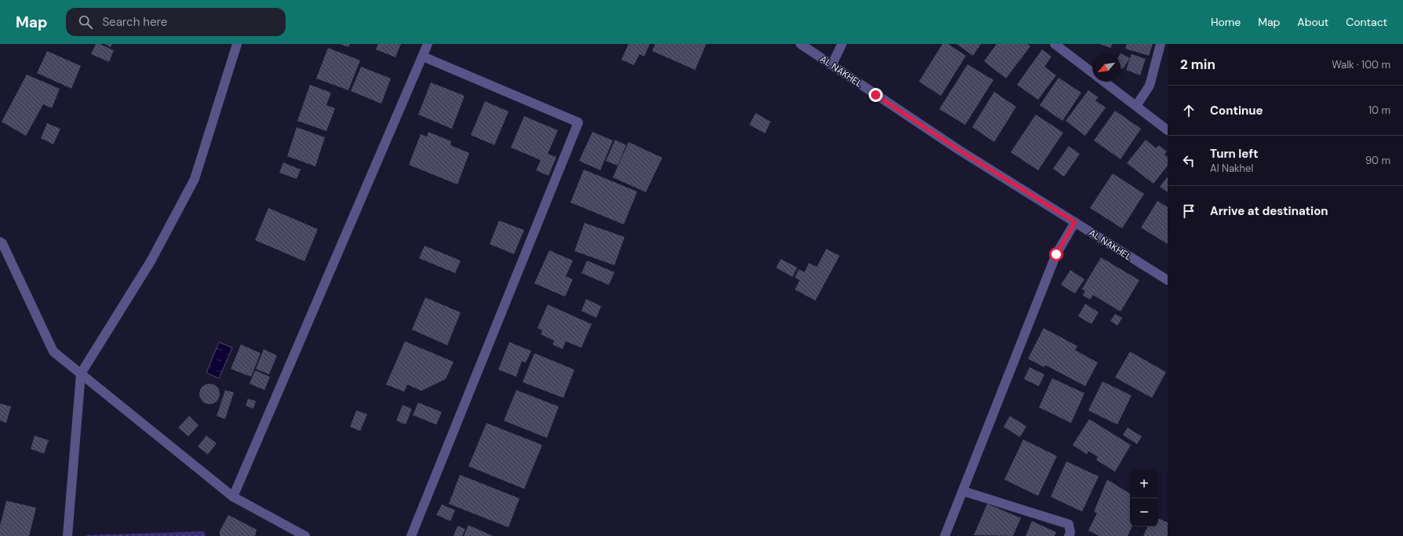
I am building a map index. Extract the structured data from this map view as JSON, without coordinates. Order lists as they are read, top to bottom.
{
  "streets": {
    "street": ["AL NAKHEL"]
  },
  "north": "bottom left",
  "page": {
    "header": "Map",
    "search": "Search here",
    "nav": [
      "Home",
      "Map",
      "About",
      "Contact"
    ],
    "heading": ["2 min", "Walk · 100 m"],
    "list": [
      ["Continue", "10 m"],
      ["Turn left", "Al Nakhel", "90 m"],
      "Arrive at destination"
    ],
    "map_buttons": ["+", "−"]
  }
}
